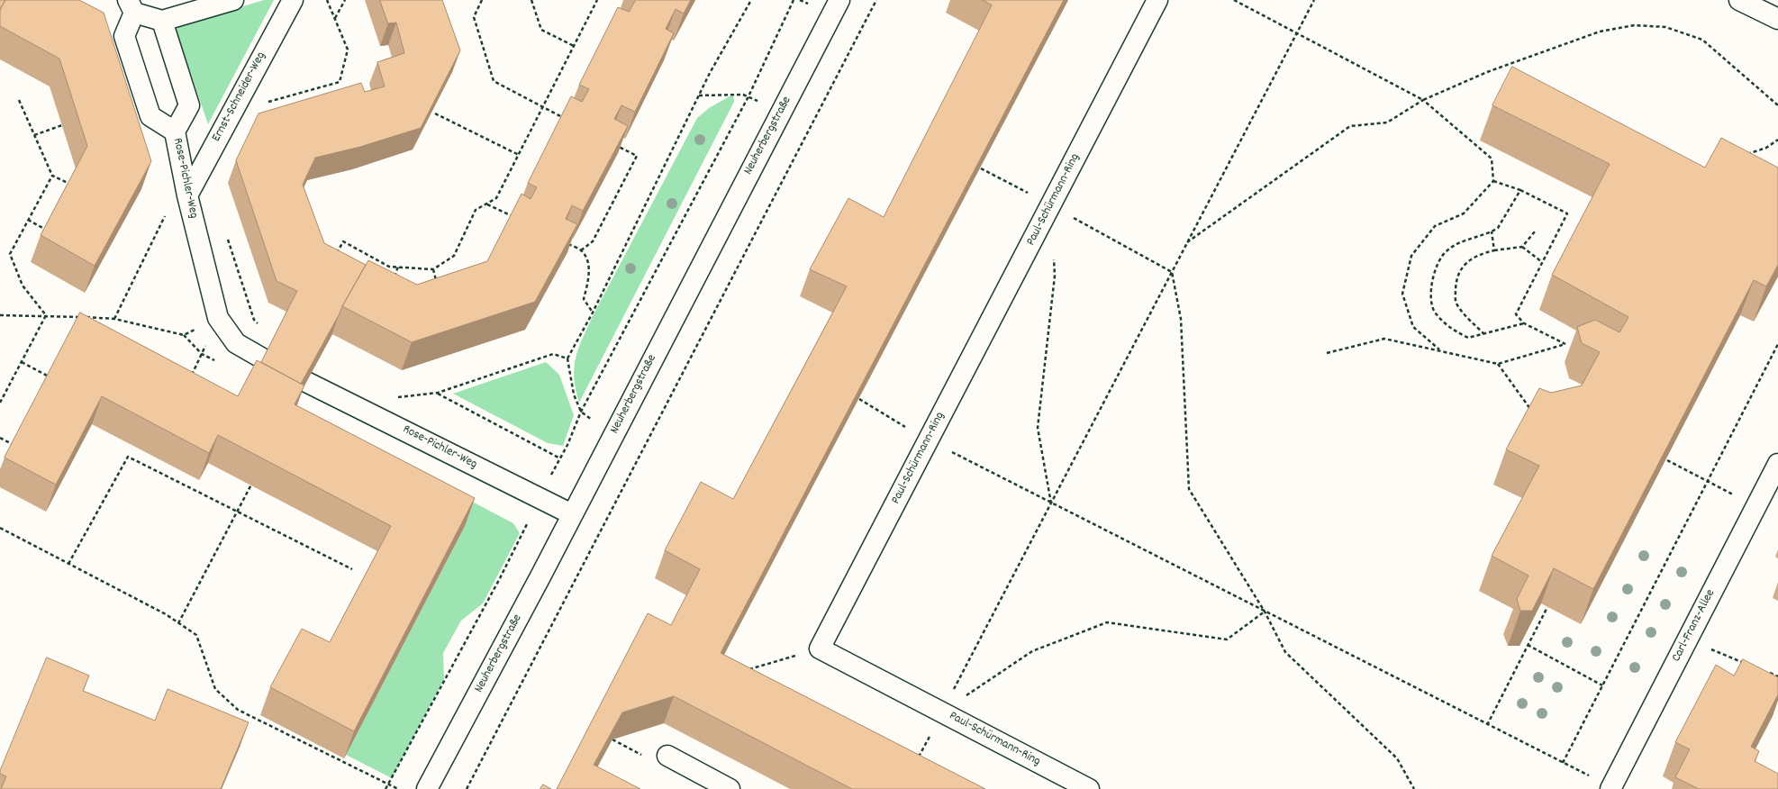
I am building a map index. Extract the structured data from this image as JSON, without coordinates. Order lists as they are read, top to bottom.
{
  "streets": {
    "street": [
      "Ernst-Schneider-Weg",
      "Neuherbergstraße",
      "Rose-Pichler-Weg",
      "Paul-Schürmann-Ring",
      "Carl-Franz-Allee"
    ]
  },
  "crossings": [
    ["Ernst-Schneider-Weg", "Rose-Pichler-Weg"],
    ["Neuherbergstraße", "Rose-Pichler-Weg"]
  ]
}
